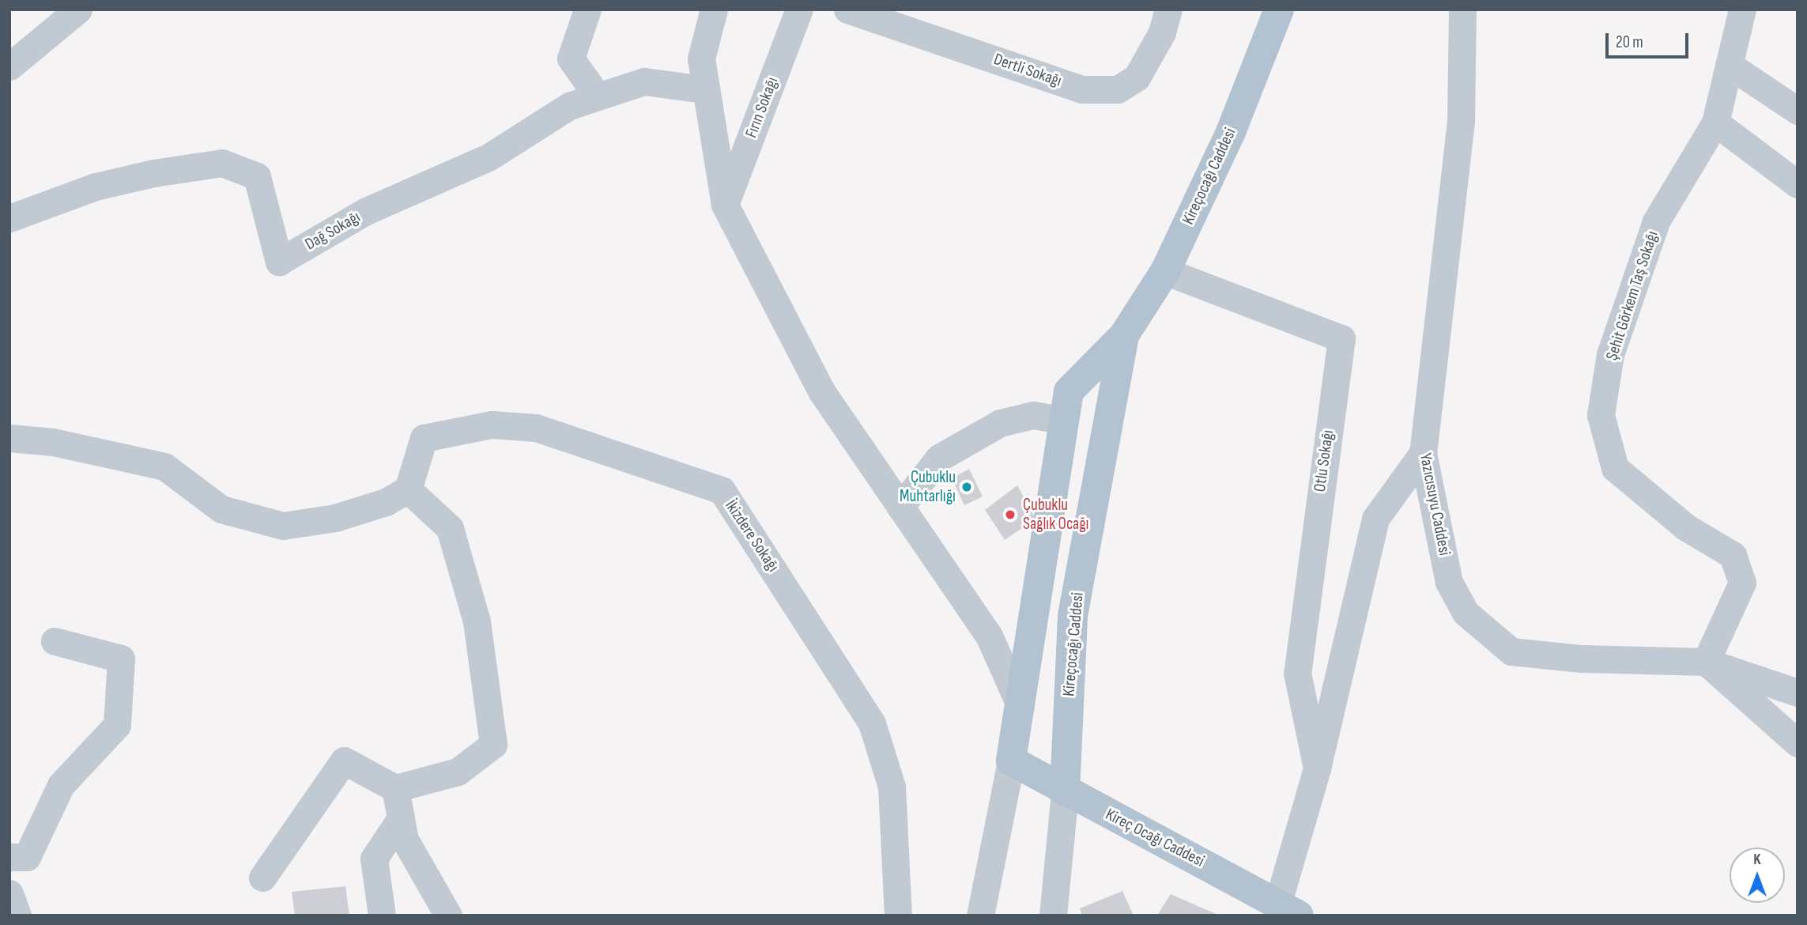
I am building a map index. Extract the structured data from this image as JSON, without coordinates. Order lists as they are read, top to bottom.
{
  "streets": {
    "main road": ["Kireçocağı Caddesi", "Kireç Ocağı Caddesi"],
    "street": [
      "Dertli Sokağı",
      "Fırın Sokağı",
      "Dağ Sokağı",
      "Şehit Görkem Taş Sokağı",
      "Otlu Sokağı",
      "Yazıcısuyu Caddesi",
      "İkizdere Sokağı"
    ]
  },
  "crossings": [
    ["Kireçocağı Caddesi", "Otlu Sokağı"],
    ["Kireçocağı Caddesi", "Kireç Ocağı Caddesi"],
    ["Şehit Görkem Taş Sokağı", "Yazıcısuyu Caddesi"]
  ],
  "places": ["Çubuklu Muhtarlığı", "Çubuklu Sağlık Ocağı"],
  "scale_bar": "20 m",
  "north": "top"
}
